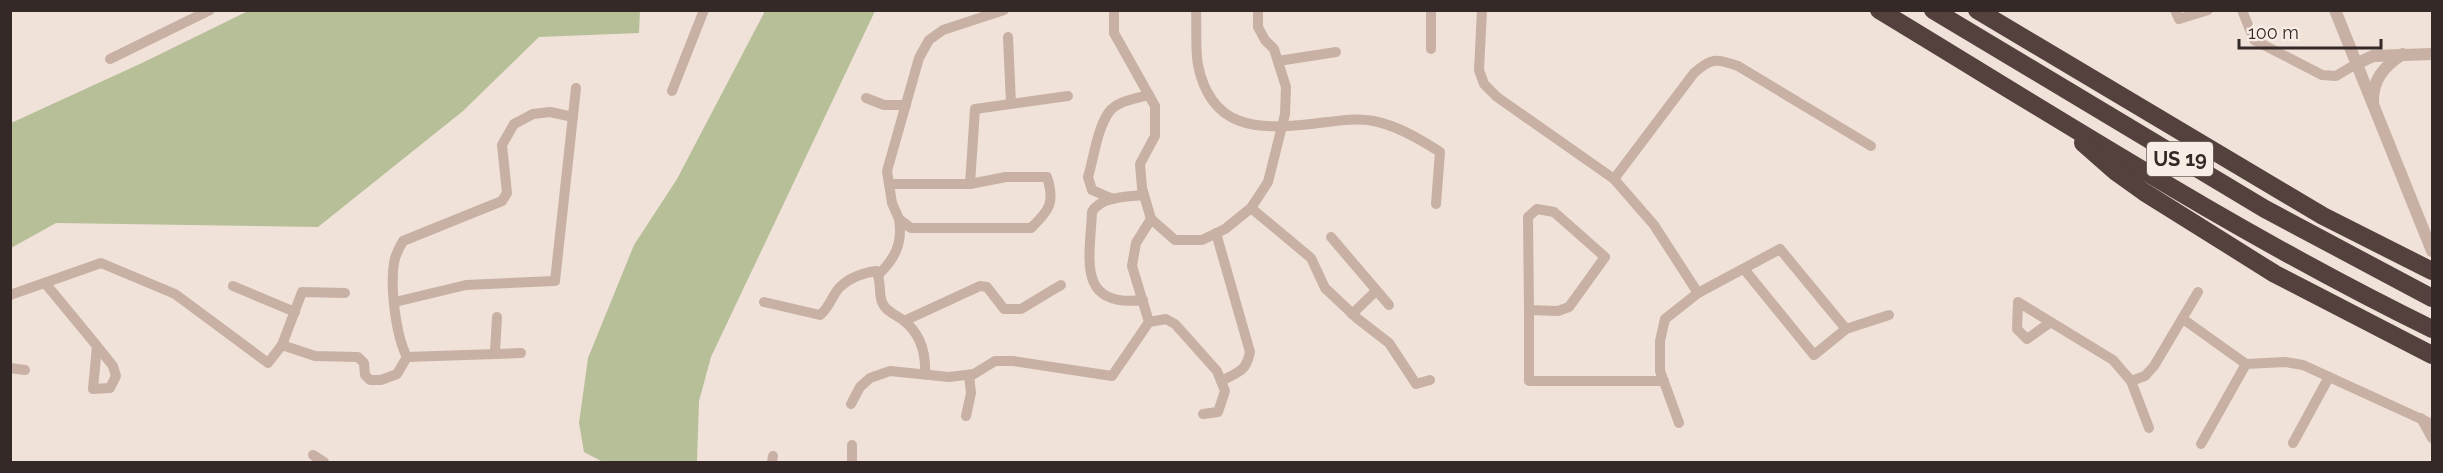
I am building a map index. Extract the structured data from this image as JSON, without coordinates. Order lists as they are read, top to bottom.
{
  "streets": {
    "highway": ["US 19"]
  },
  "scale_bar": "100 m"
}
